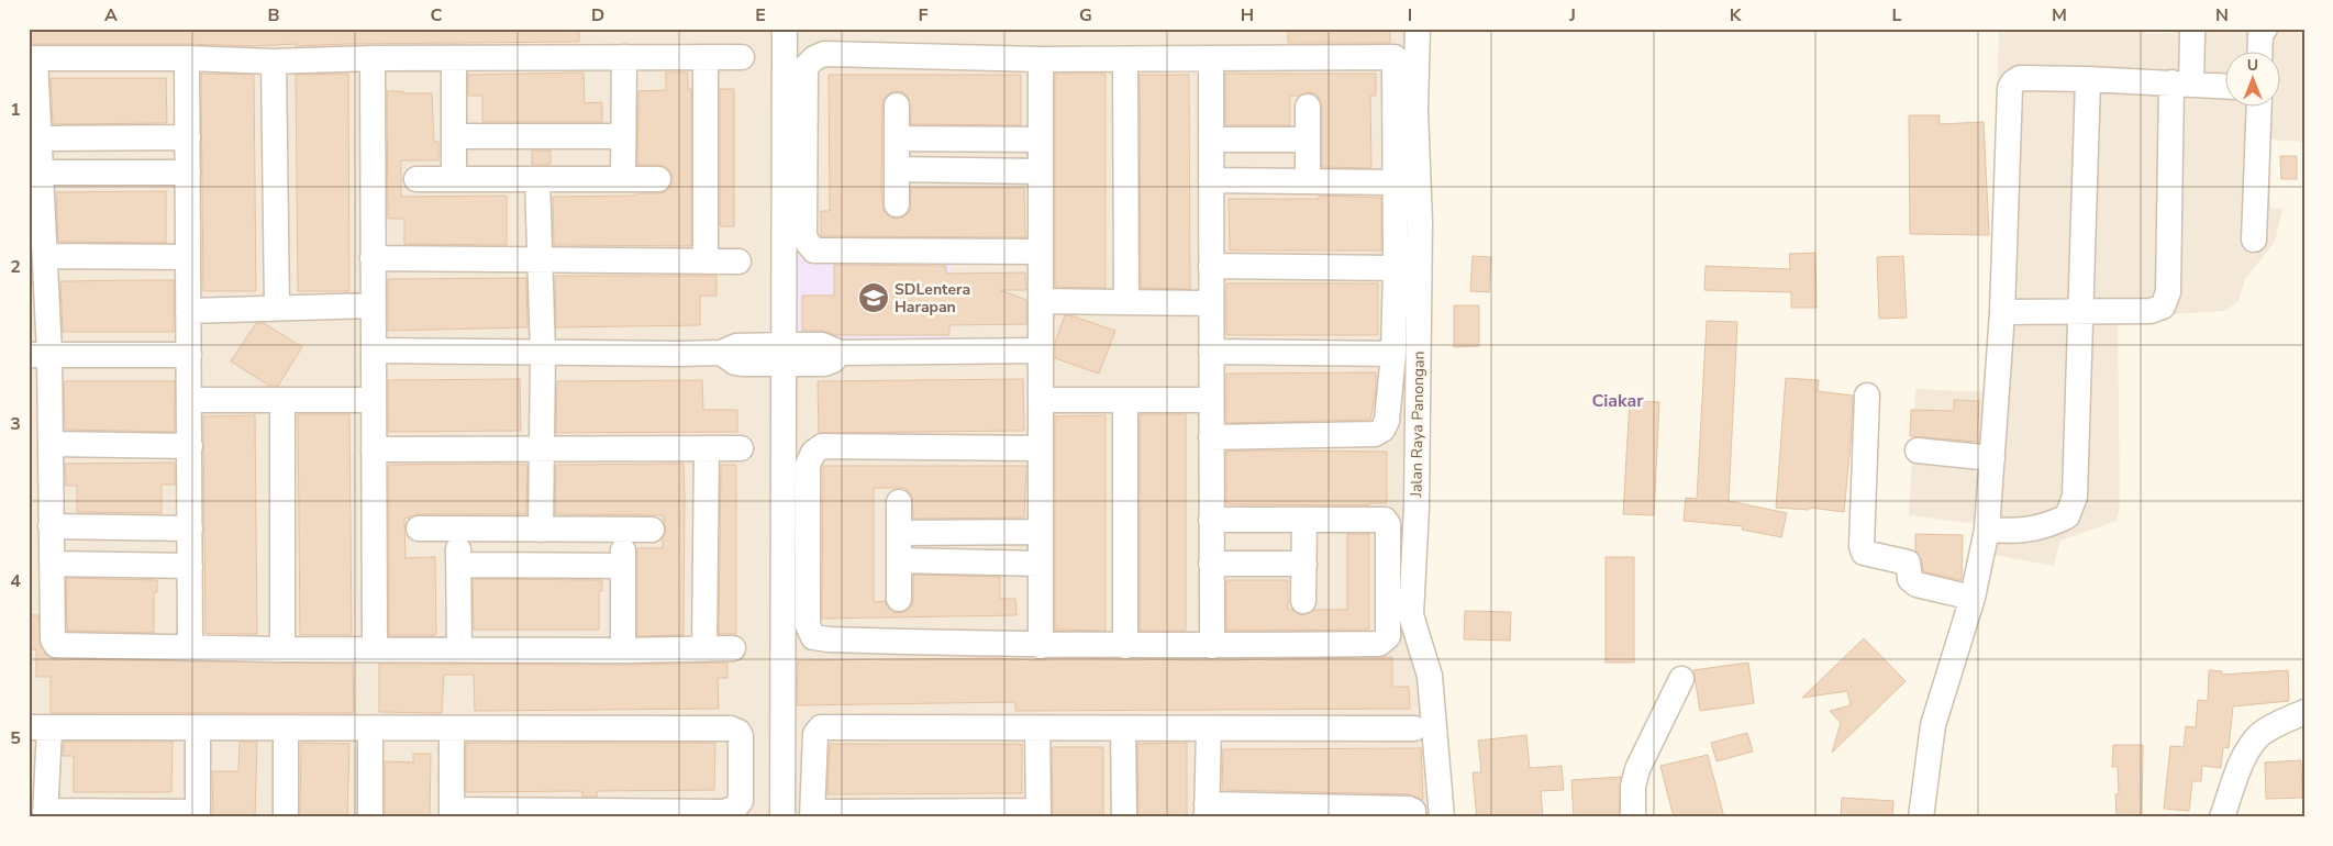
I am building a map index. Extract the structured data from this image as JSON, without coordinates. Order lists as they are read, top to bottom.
{
  "streets": {
    "street": ["Jalan Raya Panongan"]
  },
  "districts": ["Ciakar"],
  "places": {
    "school or university": ["SDLentera Harapan"]
  },
  "north": "top",
  "grid": {
    "columns": [
      "A",
      "B",
      "C",
      "D",
      "E",
      "F",
      "G",
      "H",
      "I",
      "J",
      "K",
      "L",
      "M",
      "N"
    ],
    "rows": [
      "1",
      "2",
      "3",
      "4",
      "5"
    ]
  }
}
